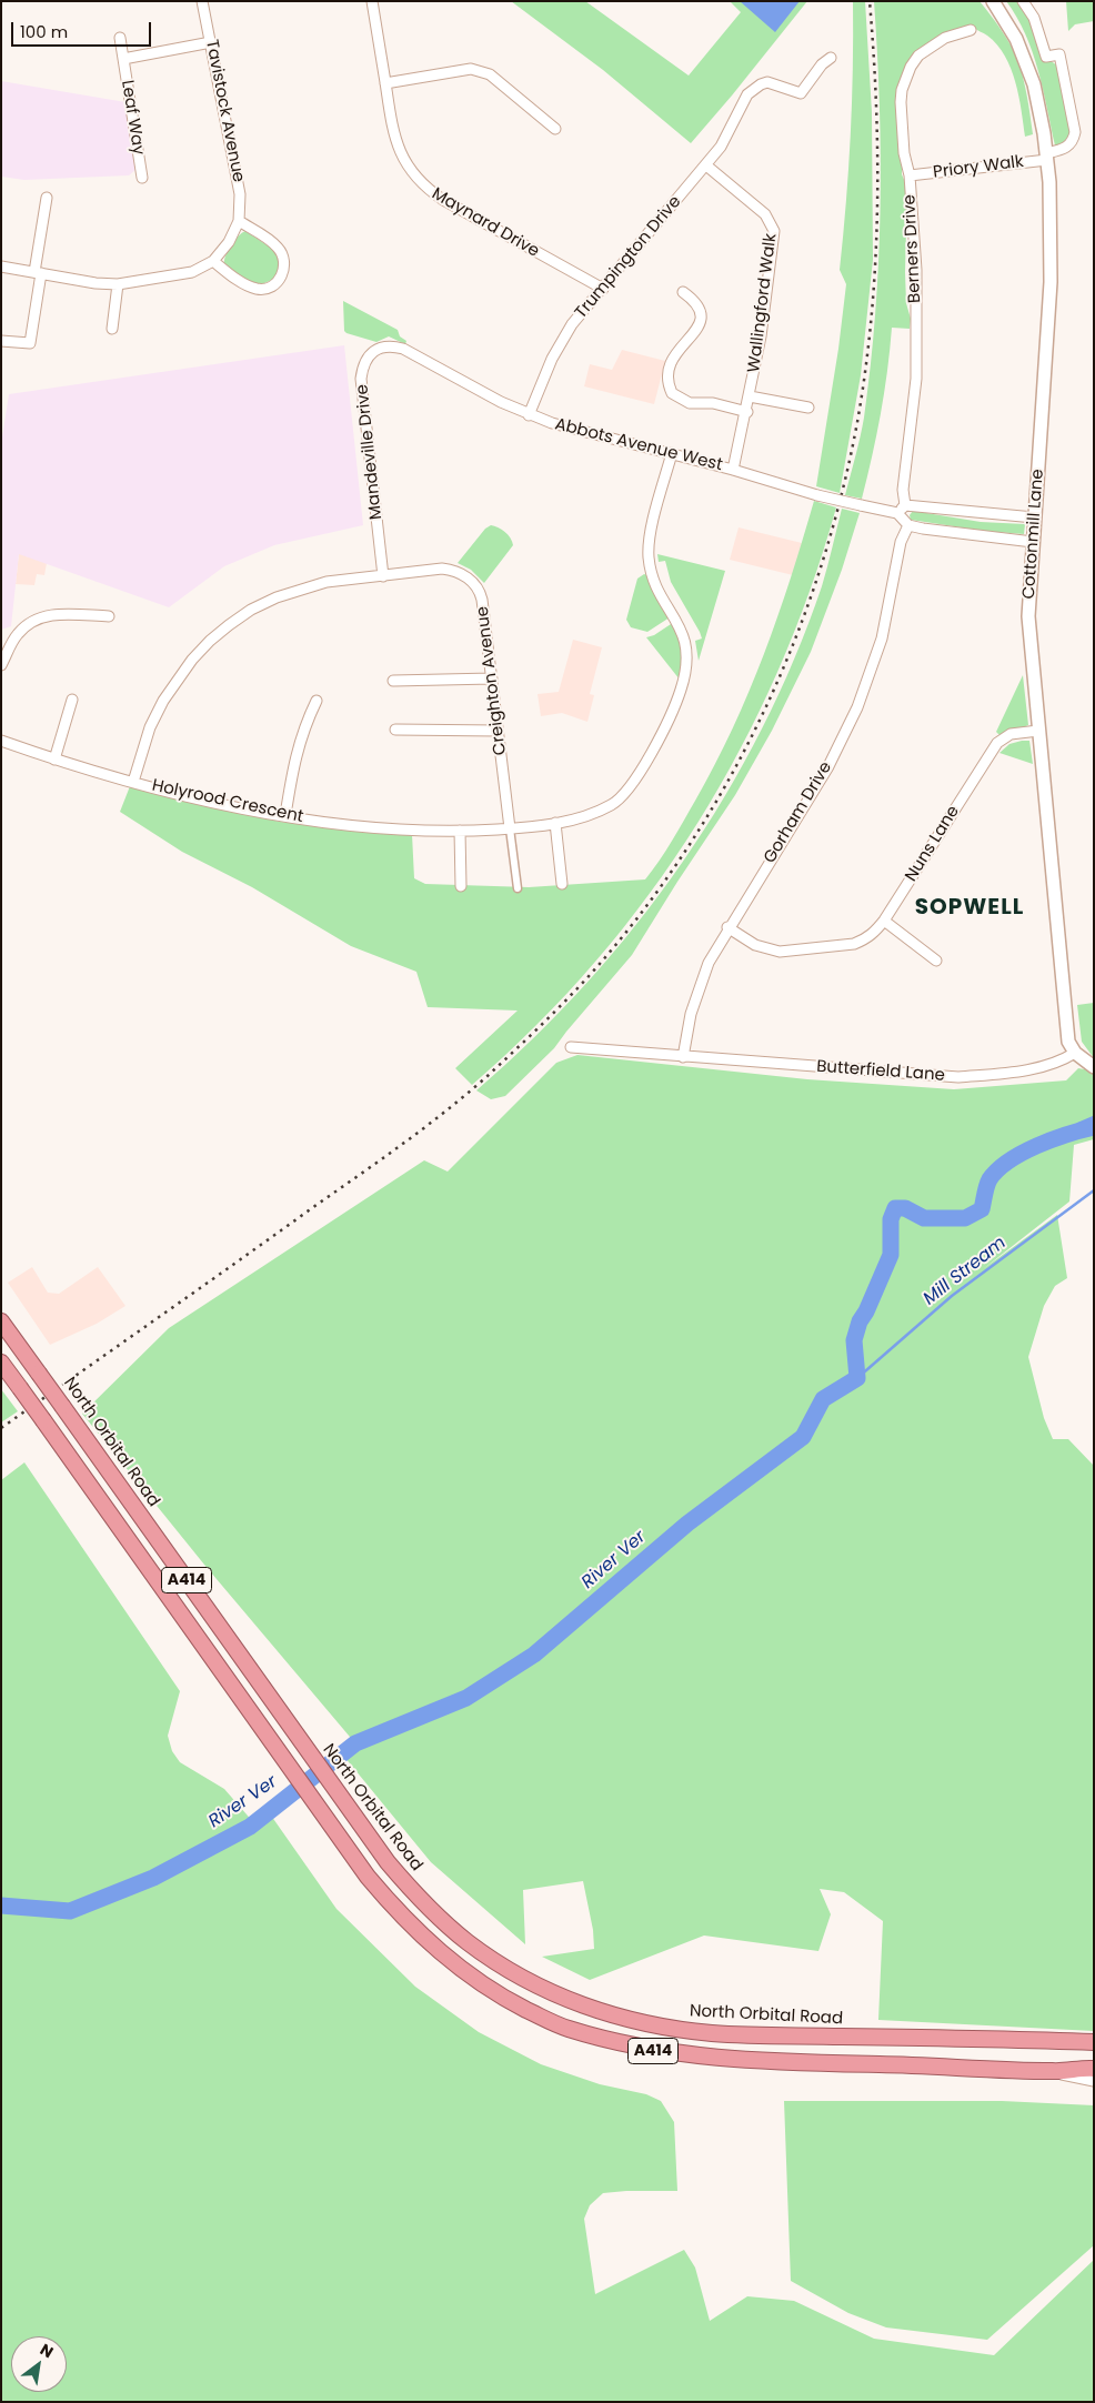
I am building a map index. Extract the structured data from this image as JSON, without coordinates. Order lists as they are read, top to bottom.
{
  "streets": {
    "highway": ["North Orbital Road", "A414"],
    "street": [
      "Tavistock Avenue",
      "Leaf Way",
      "Priory Walk",
      "Maynard Drive",
      "Berners Drive",
      "Trumpington Drive",
      "Wallingford Walk",
      "Abbots Avenue West",
      "Mandeville Drive",
      "Cottonmill Lane",
      "Creighton Avenue",
      "Holyrood Crescent",
      "Gorham Drive",
      "Nuns Lane",
      "Butterfield Lane"
    ]
  },
  "crossings": [
    ["Tavistock Avenue", "Leaf Way"],
    ["Priory Walk", "Berners Drive"],
    ["Priory Walk", "Cottonmill Lane"],
    ["Maynard Drive", "Trumpington Drive"],
    ["Berners Drive", "Abbots Avenue West"],
    ["Trumpington Drive", "Wallingford Walk"],
    ["Trumpington Drive", "Abbots Avenue West"],
    ["Wallingford Walk", "Abbots Avenue West"],
    ["Abbots Avenue West", "Mandeville Drive"],
    ["Abbots Avenue West", "Cottonmill Lane"],
    ["Abbots Avenue West", "Holyrood Crescent"],
    ["Mandeville Drive", "Creighton Avenue"],
    ["Cottonmill Lane", "Nuns Lane"],
    ["Cottonmill Lane", "Butterfield Lane"],
    ["Creighton Avenue", "Holyrood Crescent"],
    ["Gorham Drive", "Nuns Lane"],
    ["Gorham Drive", "Butterfield Lane"]
  ],
  "districts": ["SOPWELL"],
  "water": ["Mill Stream", "River Ver"],
  "scale_bar": "100 m",
  "north": "top right"
}
